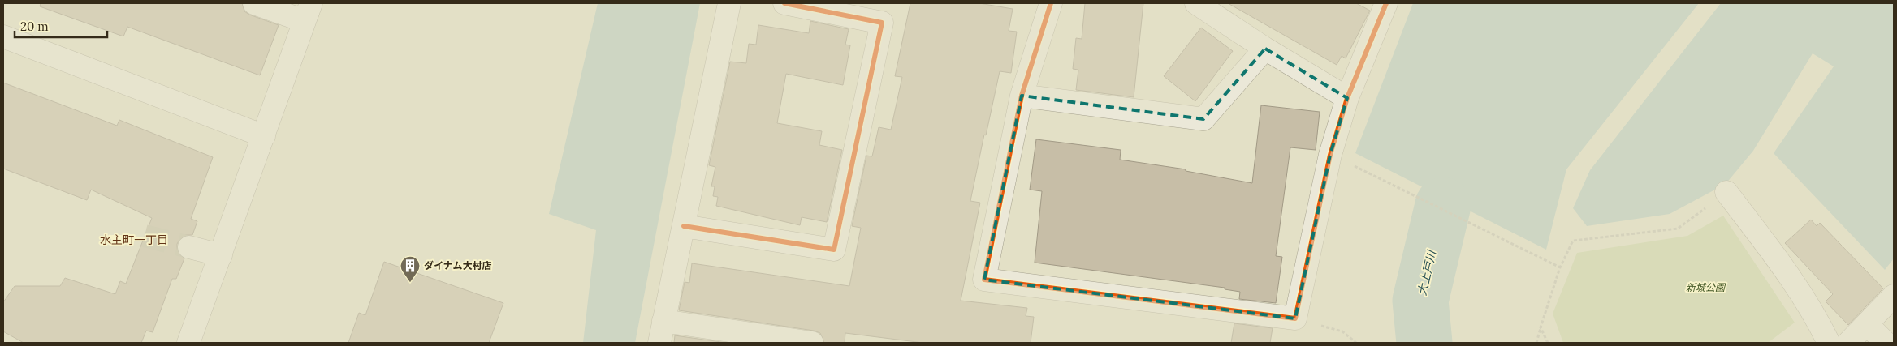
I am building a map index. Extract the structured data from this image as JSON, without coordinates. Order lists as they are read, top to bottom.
{
  "districts": ["水主町一丁目"],
  "water": ["大上戸川"],
  "parks": ["新城公園"],
  "places": {
    "building": ["ダイナム大村店"]
  },
  "scale_bar": "20 m"
}
